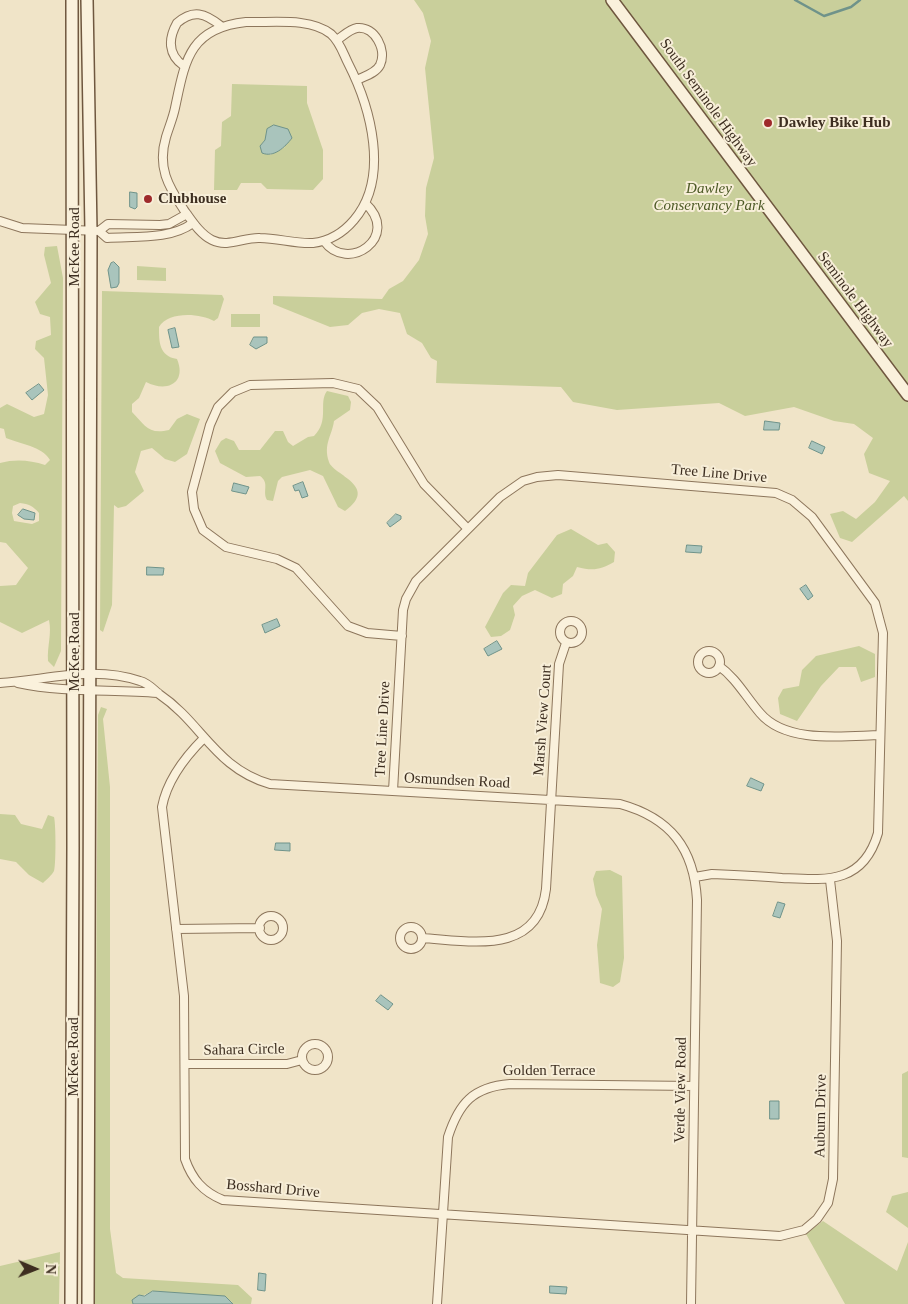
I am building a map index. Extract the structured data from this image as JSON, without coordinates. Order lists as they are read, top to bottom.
{
  "streets": {
    "main road": ["South Seminole Highway", "McKee Road", "Seminole Highway"],
    "street": [
      "Tree Line Drive",
      "Marsh View Court",
      "Osmundsen Road",
      "Sahara Circle",
      "Golden Terrace",
      "Verde View Road",
      "Auburn Drive",
      "Bosshard Drive"
    ]
  },
  "crossings": [
    ["South Seminole Highway", "Seminole Highway"],
    ["McKee Road", "Osmundsen Road"],
    ["Tree Line Drive", "Osmundsen Road"],
    ["Tree Line Drive", "Verde View Road"],
    ["Tree Line Drive", "Auburn Drive"],
    ["Marsh View Court", "Osmundsen Road"],
    ["Osmundsen Road", "Verde View Road"],
    ["Osmundsen Road", "Bosshard Drive"],
    ["Sahara Circle", "Bosshard Drive"],
    ["Golden Terrace", "Verde View Road"],
    ["Golden Terrace", "Bosshard Drive"],
    ["Verde View Road", "Auburn Drive"],
    ["Verde View Road", "Bosshard Drive"],
    ["Auburn Drive", "Bosshard Drive"]
  ],
  "parks": ["Dawley Conservancy Park"],
  "places": ["Dawley Bike Hub", "Clubhouse"],
  "north": "right"
}
